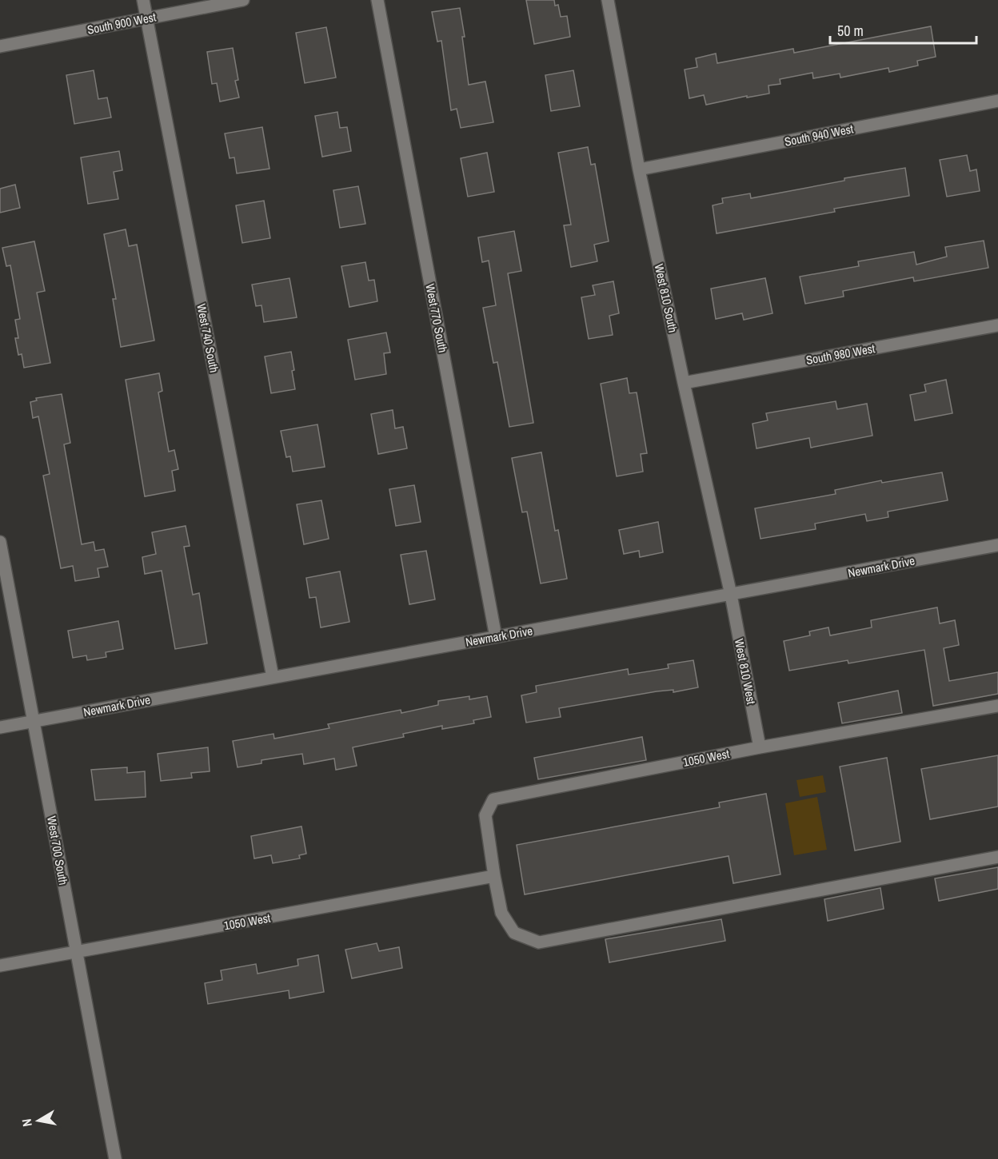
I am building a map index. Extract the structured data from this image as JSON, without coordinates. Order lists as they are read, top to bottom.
{
  "streets": {
    "street": [
      "South 900 West",
      "South 940 West",
      "West 810 South",
      "West 770 South",
      "West 740 South",
      "South 980 West",
      "Newmark Drive",
      "West 810 West",
      "1050 West",
      "West 700 South"
    ]
  },
  "crossings": [
    ["South 900 West", "West 740 South"],
    ["South 940 West", "West 810 South"],
    ["West 810 South", "South 980 West"],
    ["West 810 South", "Newmark Drive"],
    ["West 810 South", "West 810 West"],
    ["West 770 South", "Newmark Drive"],
    ["West 740 South", "Newmark Drive"],
    ["Newmark Drive", "West 810 West"],
    ["Newmark Drive", "West 700 South"],
    ["West 810 West", "1050 West"],
    ["1050 West", "West 700 South"]
  ],
  "scale_bar": "50 m",
  "north": "left"
}
